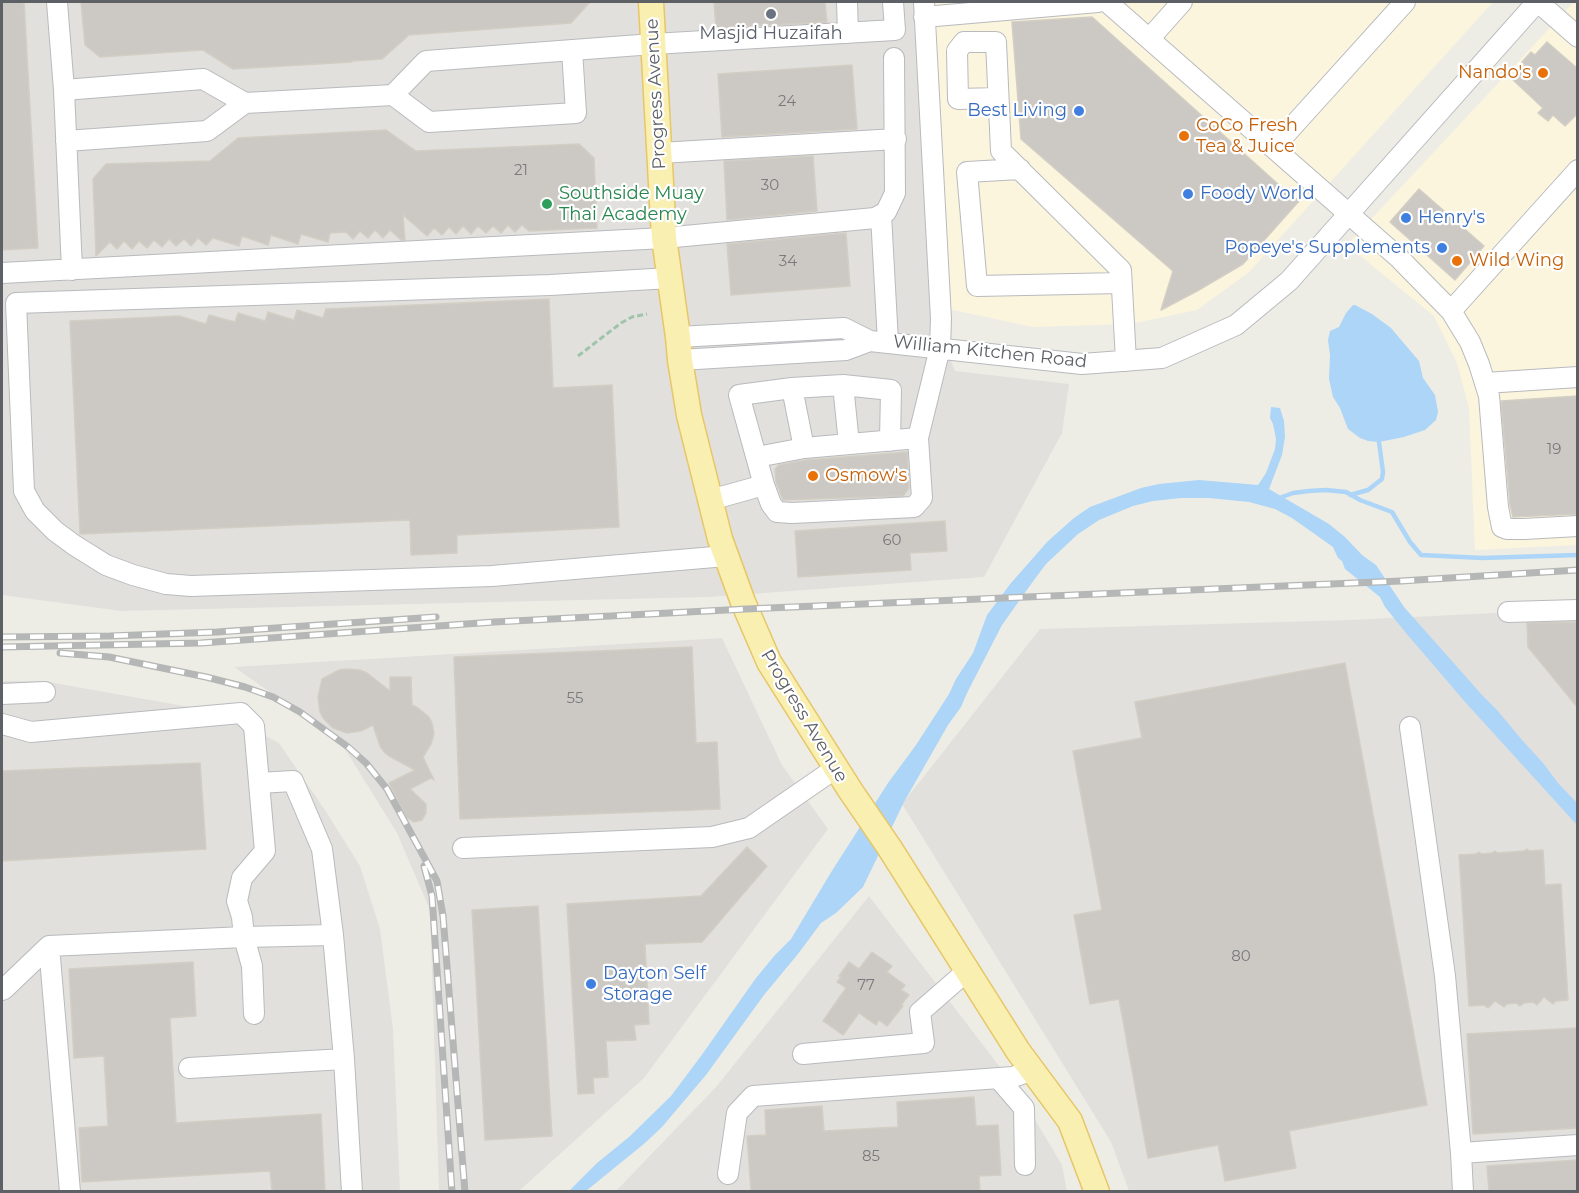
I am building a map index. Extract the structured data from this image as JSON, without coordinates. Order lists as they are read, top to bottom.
{
  "streets": {
    "main road": ["Progress Avenue"],
    "street": ["William Kitchen Road"]
  },
  "crossings": [
    ["Progress Avenue", "William Kitchen Road"]
  ],
  "places": [
    "Masjid Huzaifah",
    "Nando's",
    "Best Living",
    "CoCo Fresh Tea & Juice",
    "Foody World",
    "Southside Muay Thai Academy",
    "Henry's",
    "Popeye's Supplements",
    "Wild Wing",
    "Osmow's",
    "Dayton Self Storage"
  ],
  "house_numbers": [
    "24",
    "21",
    "30",
    "34",
    "19",
    "60",
    "55",
    "80",
    "77",
    "85"
  ]
}
